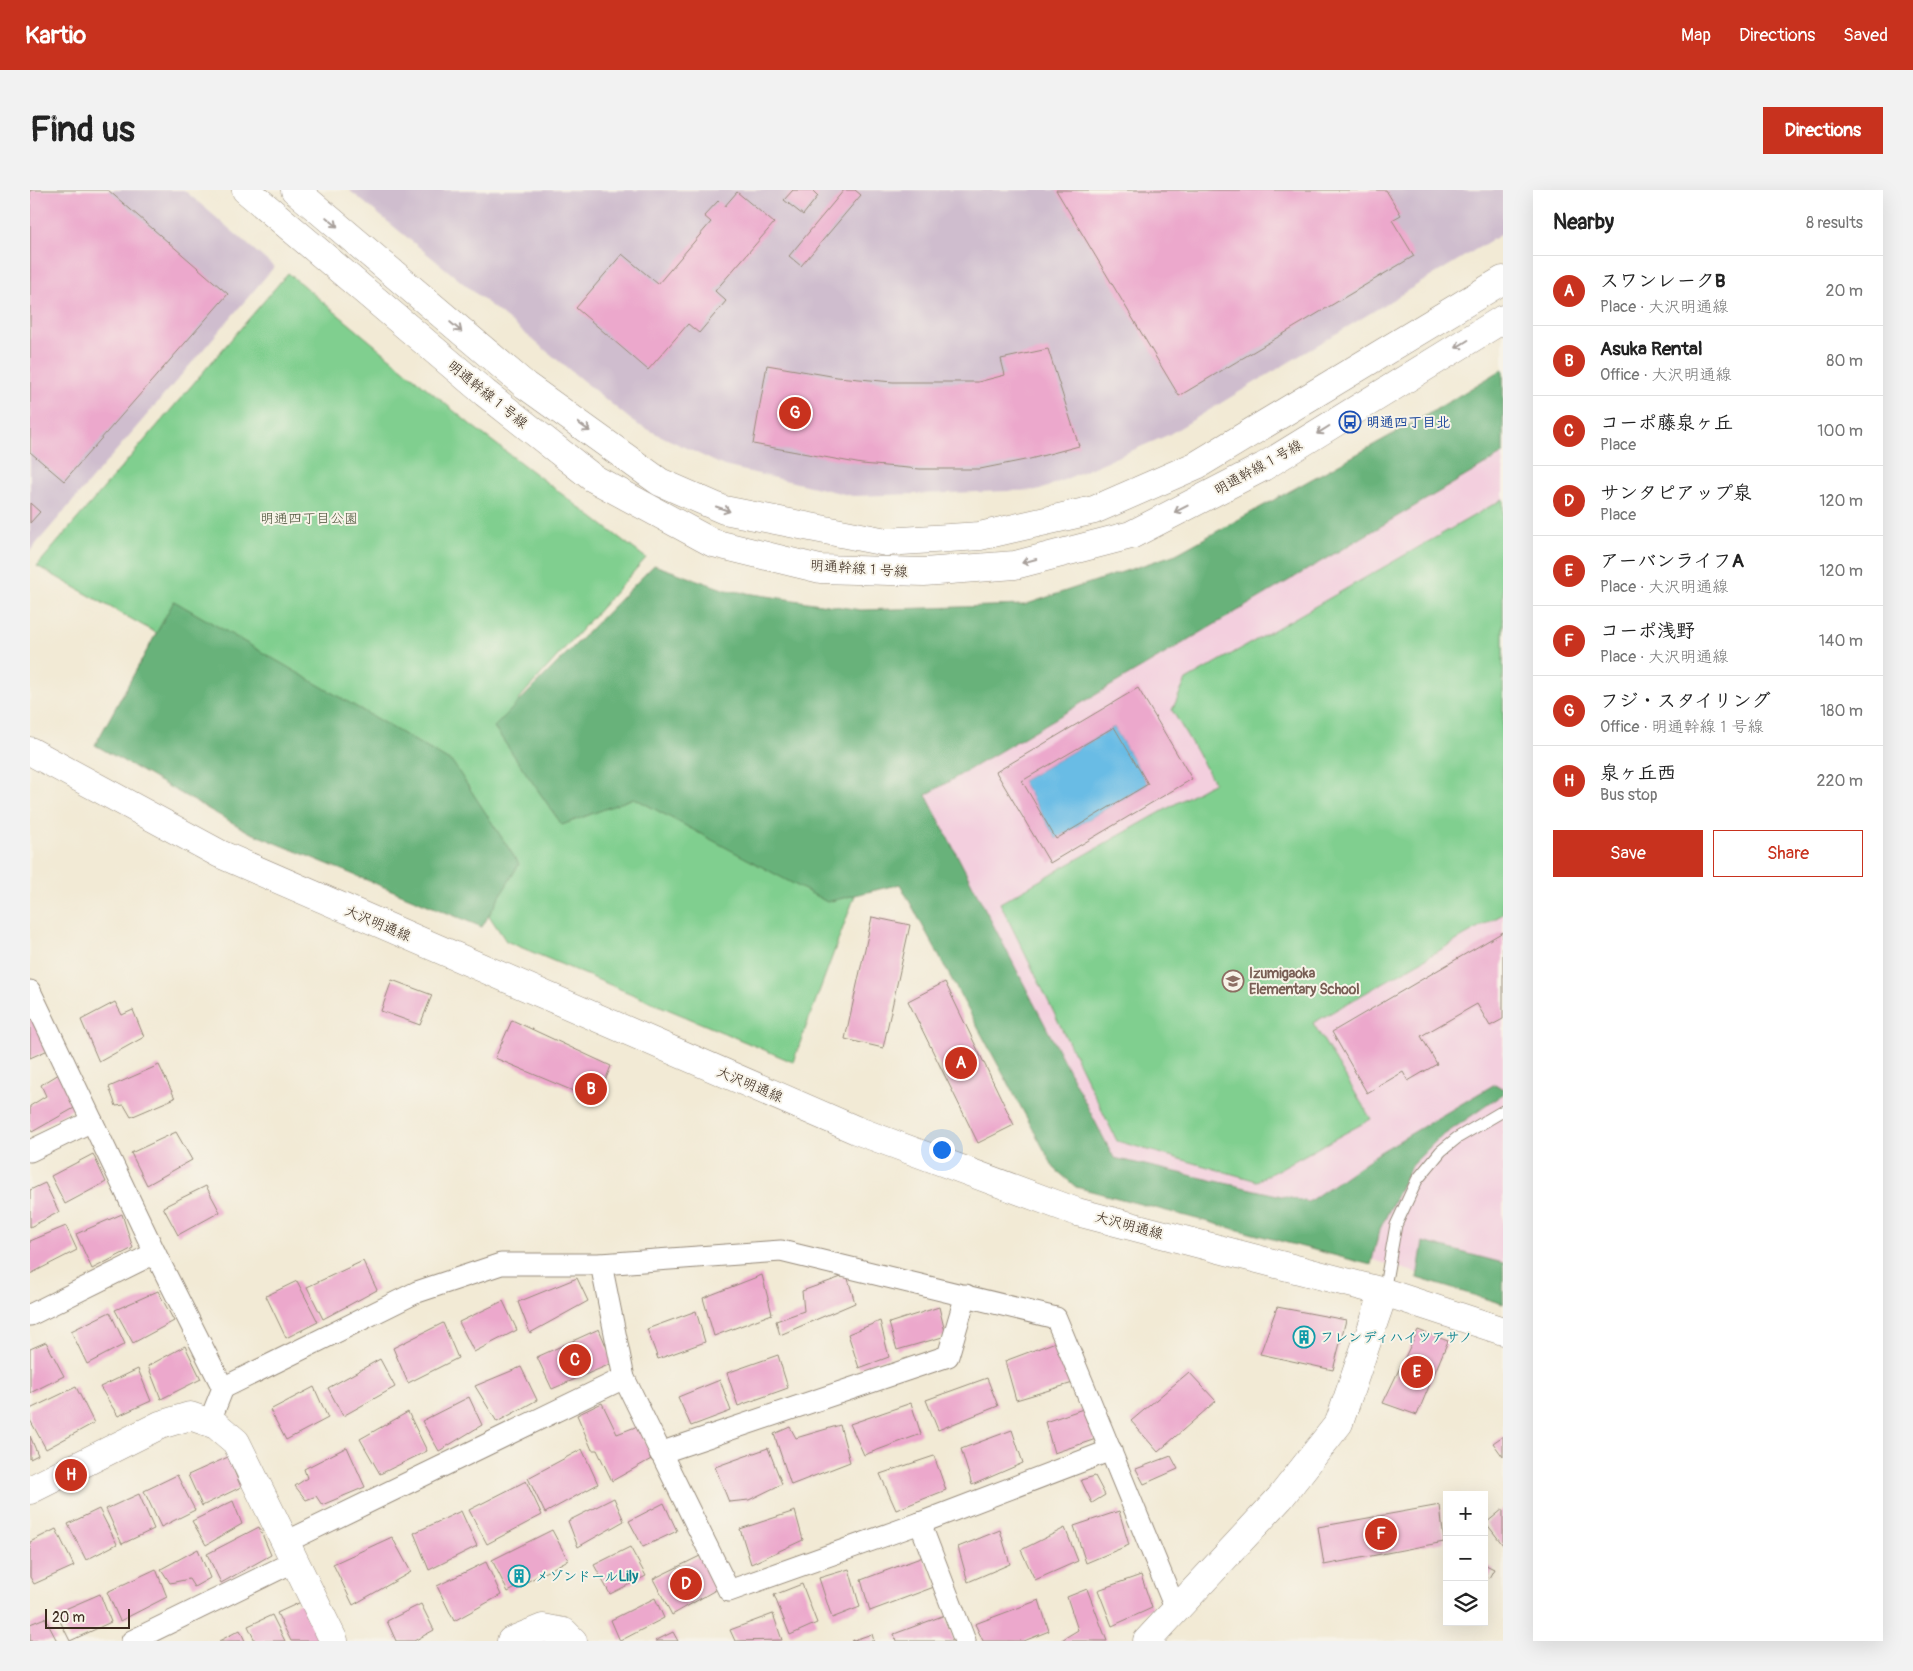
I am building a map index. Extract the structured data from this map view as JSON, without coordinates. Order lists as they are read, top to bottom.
{
  "streets": {
    "street": ["明通幹線１号線", "大沢明通線"]
  },
  "one_way": ["明通幹線１号線"],
  "parks": ["明通四丁目公園"],
  "places": {
    "bus stop": ["明通四丁目北"],
    "school or university": ["Izumigaoka Elementary School"],
    "building": ["フレンディハイツアサノ", "メゾンドールLily"]
  },
  "scale_bar": "20 m",
  "page": {
    "header": "Kartio",
    "nav": ["Map", "Directions", "Saved"],
    "buttons": [
      "Directions",
      ["Save", "Share"]
    ],
    "title": "Find us",
    "heading": ["Nearby", "8 results"],
    "list": [
      {
        "mark": "A",
        "name": "スワンレークB",
        "note": "Place · 大沢明通線",
        "value": "20 m"
      },
      {
        "mark": "B",
        "name": "Asuka Rental",
        "note": "Office · 大沢明通線",
        "value": "80 m"
      },
      {
        "mark": "C",
        "name": "コーポ藤泉ヶ丘",
        "note": "Place",
        "value": "100 m"
      },
      {
        "mark": "D",
        "name": "サンタピアップ泉",
        "note": "Place",
        "value": "120 m"
      },
      {
        "mark": "E",
        "name": "アーバンライフA",
        "note": "Place · 大沢明通線",
        "value": "120 m"
      },
      {
        "mark": "F",
        "name": "コーポ浅野",
        "note": "Place · 大沢明通線",
        "value": "140 m"
      },
      {
        "mark": "G",
        "name": "フジ・スタイリング",
        "note": "Office · 明通幹線１号線",
        "value": "180 m"
      },
      {
        "mark": "H",
        "name": "泉ヶ丘西",
        "note": "Bus stop",
        "value": "220 m"
      }
    ],
    "pins": [
      "G",
      "A",
      "B",
      "C",
      "E",
      "H",
      "F",
      "D"
    ],
    "map_buttons": ["+", "−"],
    "scale": "20 m"
  }
}
